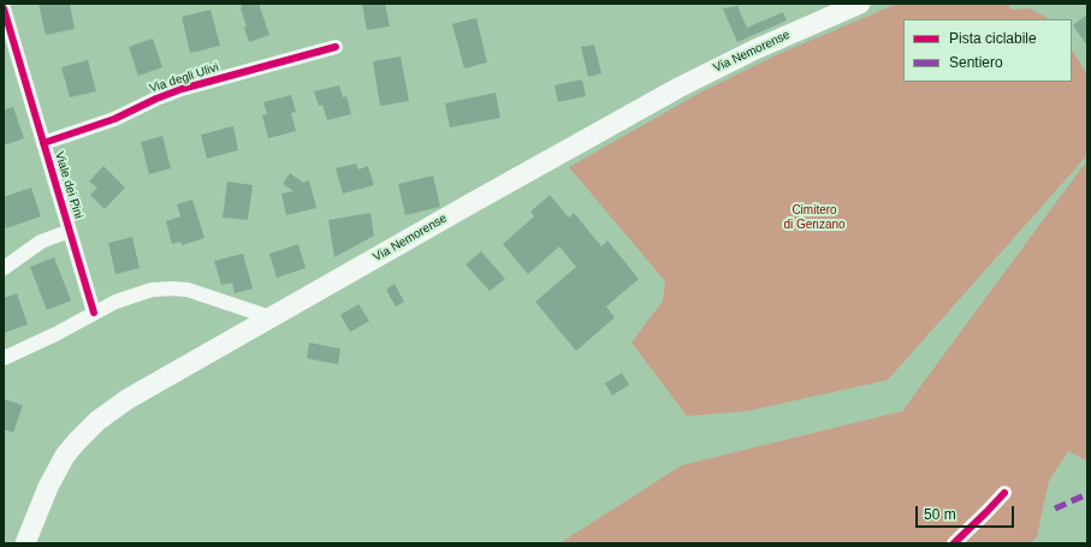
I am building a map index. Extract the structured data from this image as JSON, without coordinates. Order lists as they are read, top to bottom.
{
  "streets": {
    "main road": ["Via Nemorense"],
    "street": ["Via degli Ulivi", "Viale dei Pini"]
  },
  "crossings": [
    ["Via degli Ulivi", "Viale dei Pini"]
  ],
  "parks": ["Cimitero di Genzano"],
  "legend": ["Pista ciclabile", "Sentiero"],
  "scale_bar": "50 m"
}
